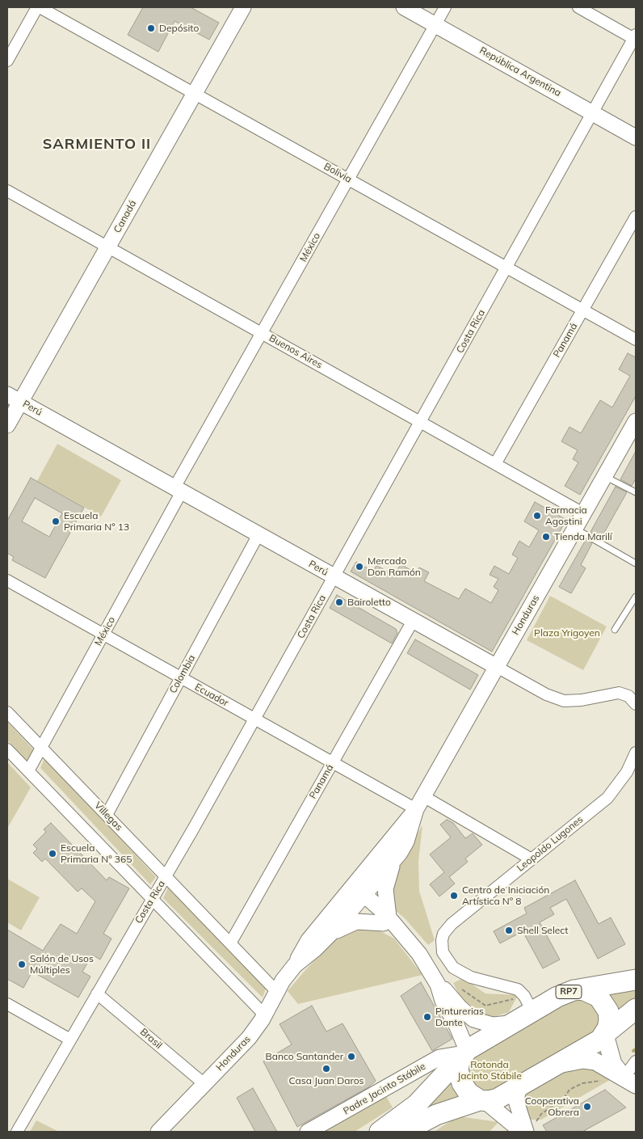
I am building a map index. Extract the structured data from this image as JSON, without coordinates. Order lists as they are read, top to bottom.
{
  "streets": {
    "highway": ["RP7"],
    "main road": [
      "República Argentina",
      "Canadá",
      "Perú",
      "Honduras",
      "Padre Jacinto Stábile"
    ],
    "street": [
      "Bolivia",
      "México",
      "Costa Rica",
      "Panamá",
      "Buenos Aires",
      "Colombia",
      "Ecuador",
      "Villegas",
      "Leopoldo Lugones",
      "Brasil"
    ]
  },
  "crossings": [
    ["República Argentina", "México"],
    ["República Argentina", "Costa Rica"],
    ["Bolivia", "Canadá"],
    ["Bolivia", "México"],
    ["Bolivia", "Costa Rica"],
    ["Bolivia", "Panamá"],
    ["Canadá", "Buenos Aires"],
    ["Canadá", "Perú"],
    ["México", "Buenos Aires"],
    ["México", "Perú"],
    ["México", "Ecuador"],
    ["México", "Villegas"],
    ["Costa Rica", "Buenos Aires"],
    ["Costa Rica", "Perú"],
    ["Costa Rica", "Ecuador"],
    ["Costa Rica", "Villegas"],
    ["Costa Rica", "Brasil"],
    ["Panamá", "Buenos Aires"],
    ["Panamá", "Perú"],
    ["Panamá", "Ecuador"],
    ["Panamá", "Villegas"],
    ["Buenos Aires", "Honduras"],
    ["Perú", "Honduras"],
    ["Perú", "Colombia"],
    ["Honduras", "Ecuador"],
    ["Honduras", "Villegas"],
    ["Honduras", "Brasil"],
    ["Colombia", "Ecuador"],
    ["Colombia", "Villegas"],
    ["Ecuador", "Leopoldo Lugones"],
    ["Leopoldo Lugones", "RP7"],
    ["RP7", "Padre Jacinto Stábile"]
  ],
  "districts": ["SARMIENTO II"],
  "parks": ["Plaza Yrigoyen", "Rotonda Jacinto Stábile"],
  "places": [
    "Depósito",
    "Farmacia Agostini",
    "Escuela Primaria N° 13",
    "Tienda Marilí",
    "Mercado Don Ramón",
    "Bairoletto",
    "Escuela Primaria N° 365",
    "Centro de Iniciación Artística N° 8",
    "Shell Select",
    "Salón de Usos Múltiples",
    "Pinturerias Dante",
    "Banco Santander",
    "Casa Juan Daros",
    "Cooperativa Obrera"
  ]
}
